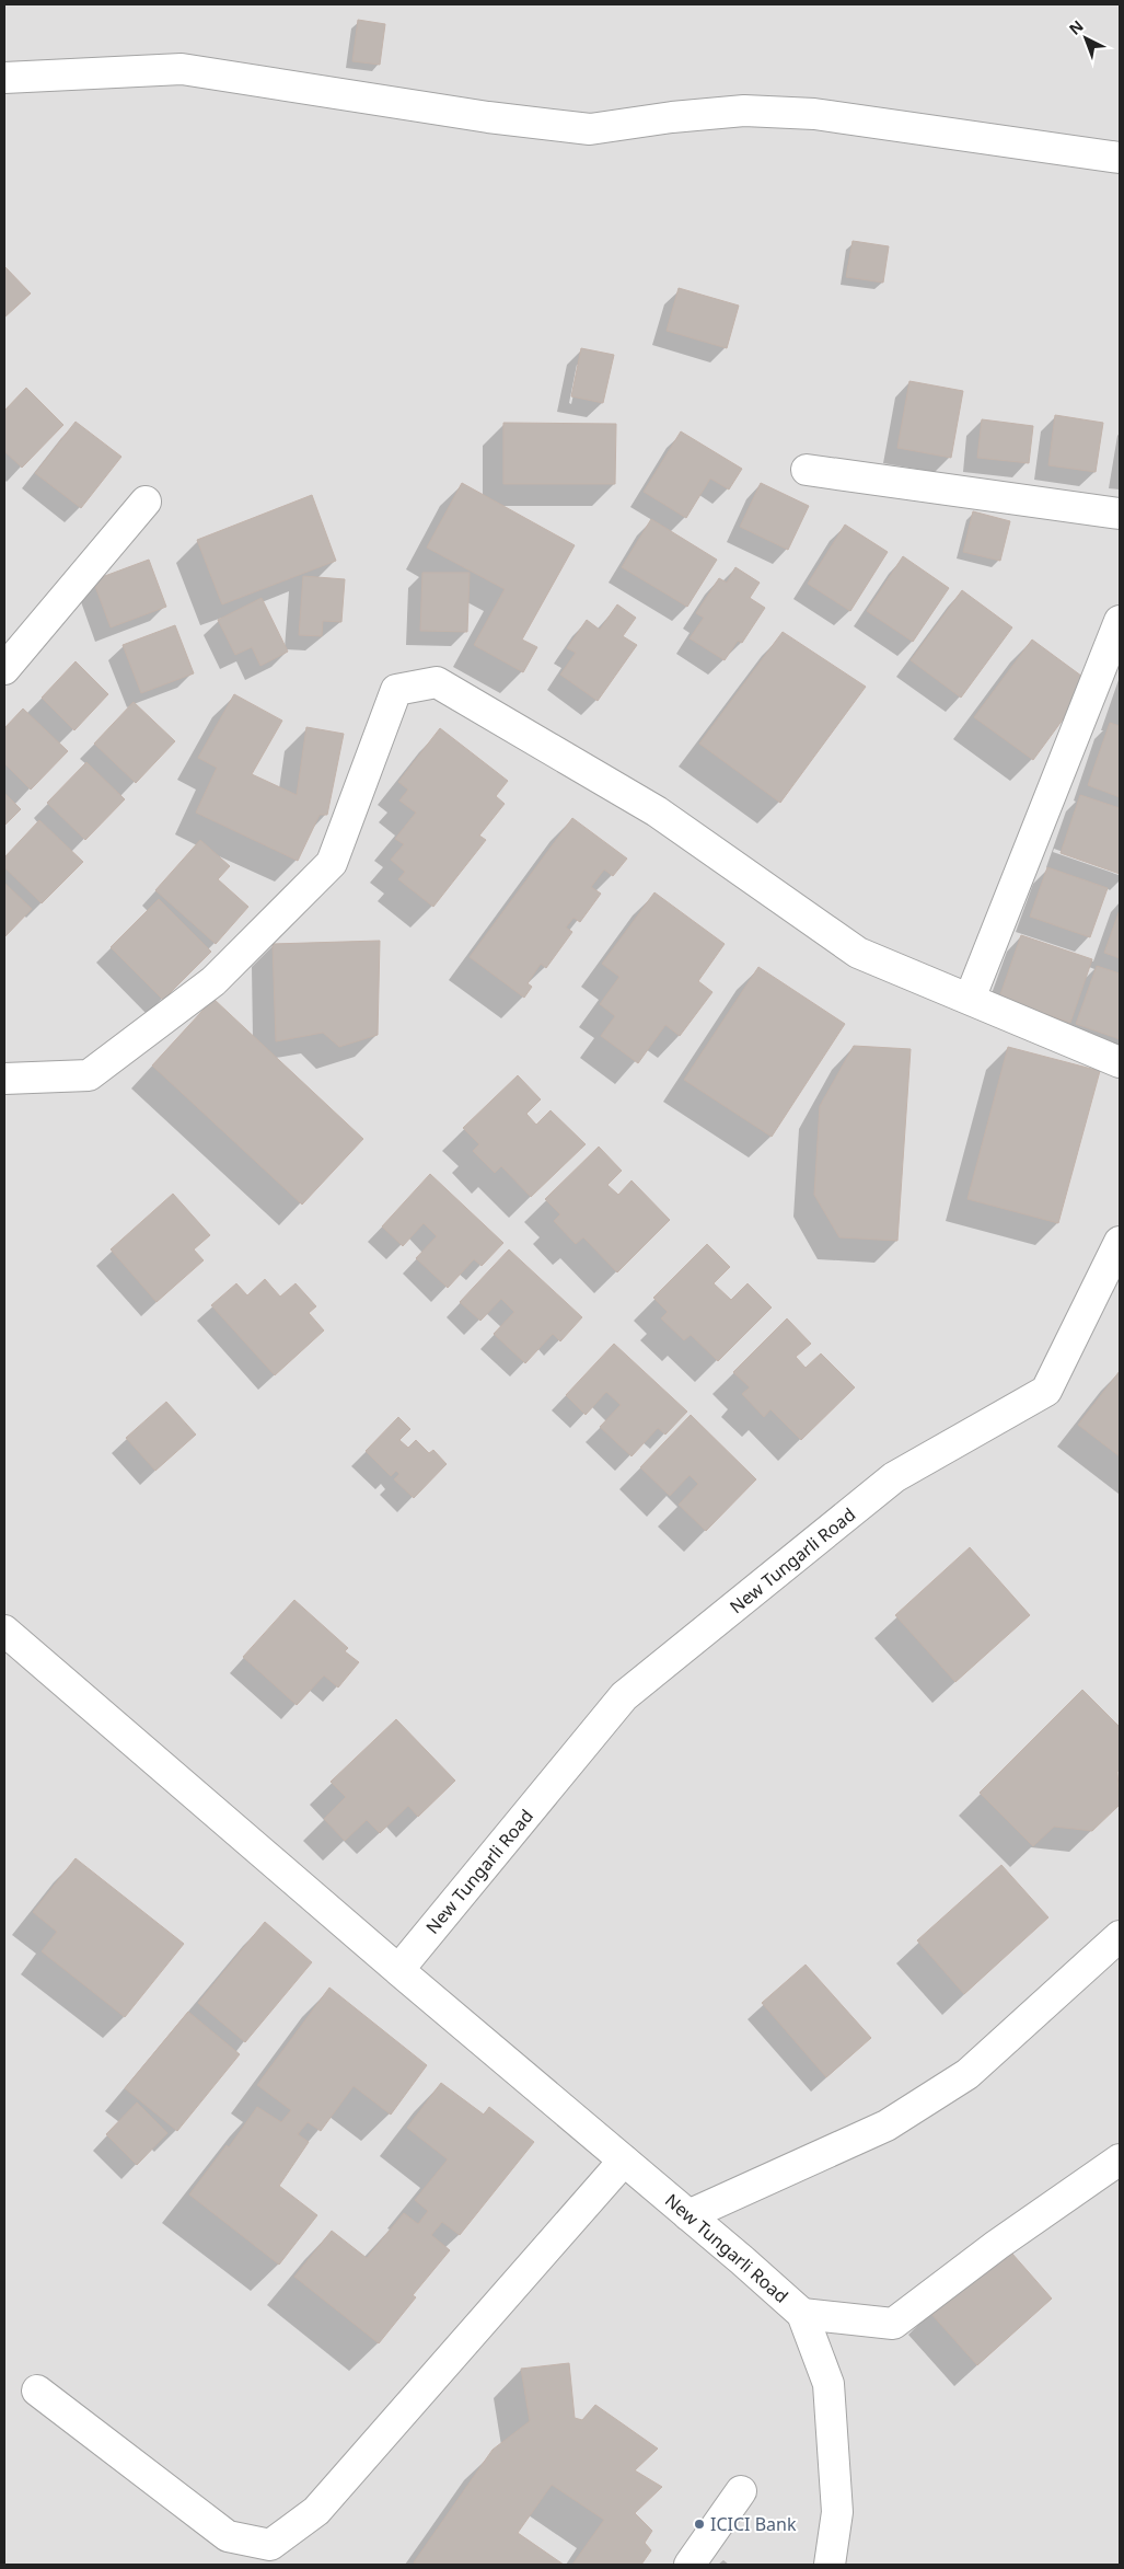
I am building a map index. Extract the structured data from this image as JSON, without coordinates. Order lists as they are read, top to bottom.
{
  "streets": {
    "street": ["New Tungarli Road"]
  },
  "places": ["ICICI Bank"],
  "north": "top left"
}
